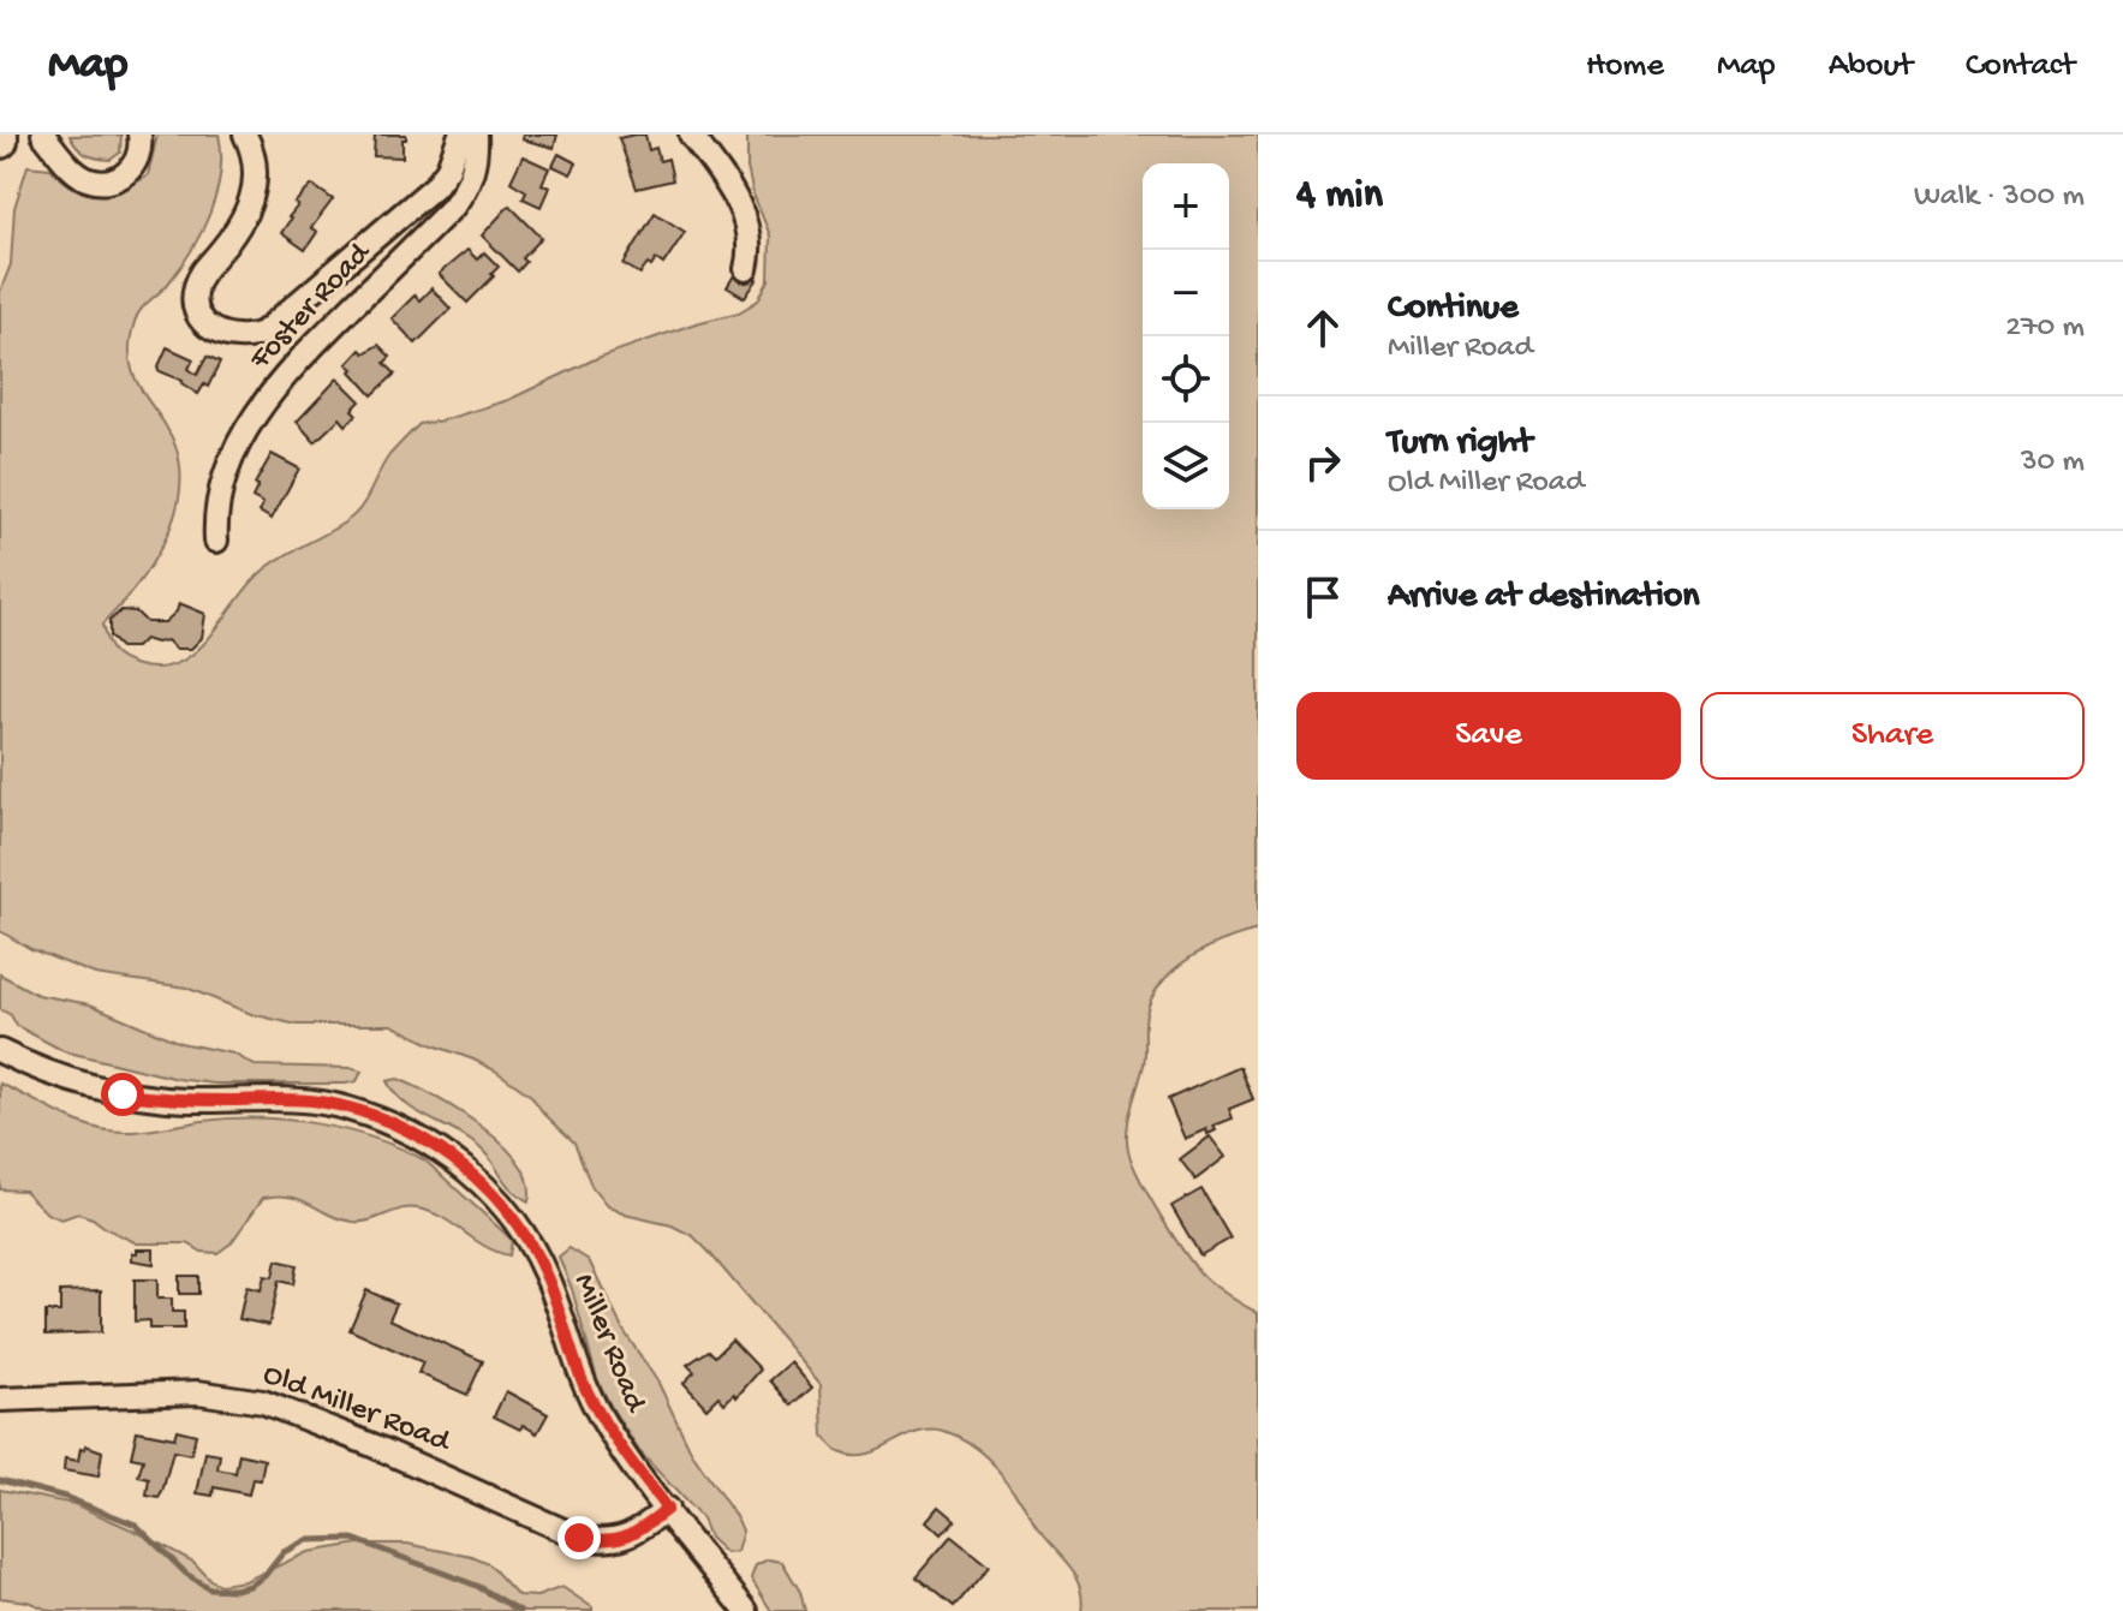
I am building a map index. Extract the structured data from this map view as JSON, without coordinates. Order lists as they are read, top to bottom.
{
  "streets": {
    "street": ["Foster Road", "Miller Road", "Old Miller Road"]
  },
  "crossings": [
    ["Miller Road", "Old Miller Road"]
  ],
  "page": {
    "header": "Map",
    "nav": [
      "Home",
      "Map",
      "About",
      "Contact"
    ],
    "heading": ["4 min", "Walk · 300 m"],
    "map_buttons": ["+", "−"],
    "list": [
      ["Continue", "Miller Road", "270 m"],
      ["Turn right", "Old Miller Road", "30 m"],
      "Arrive at destination"
    ],
    "buttons": ["Save", "Share"]
  }
}
